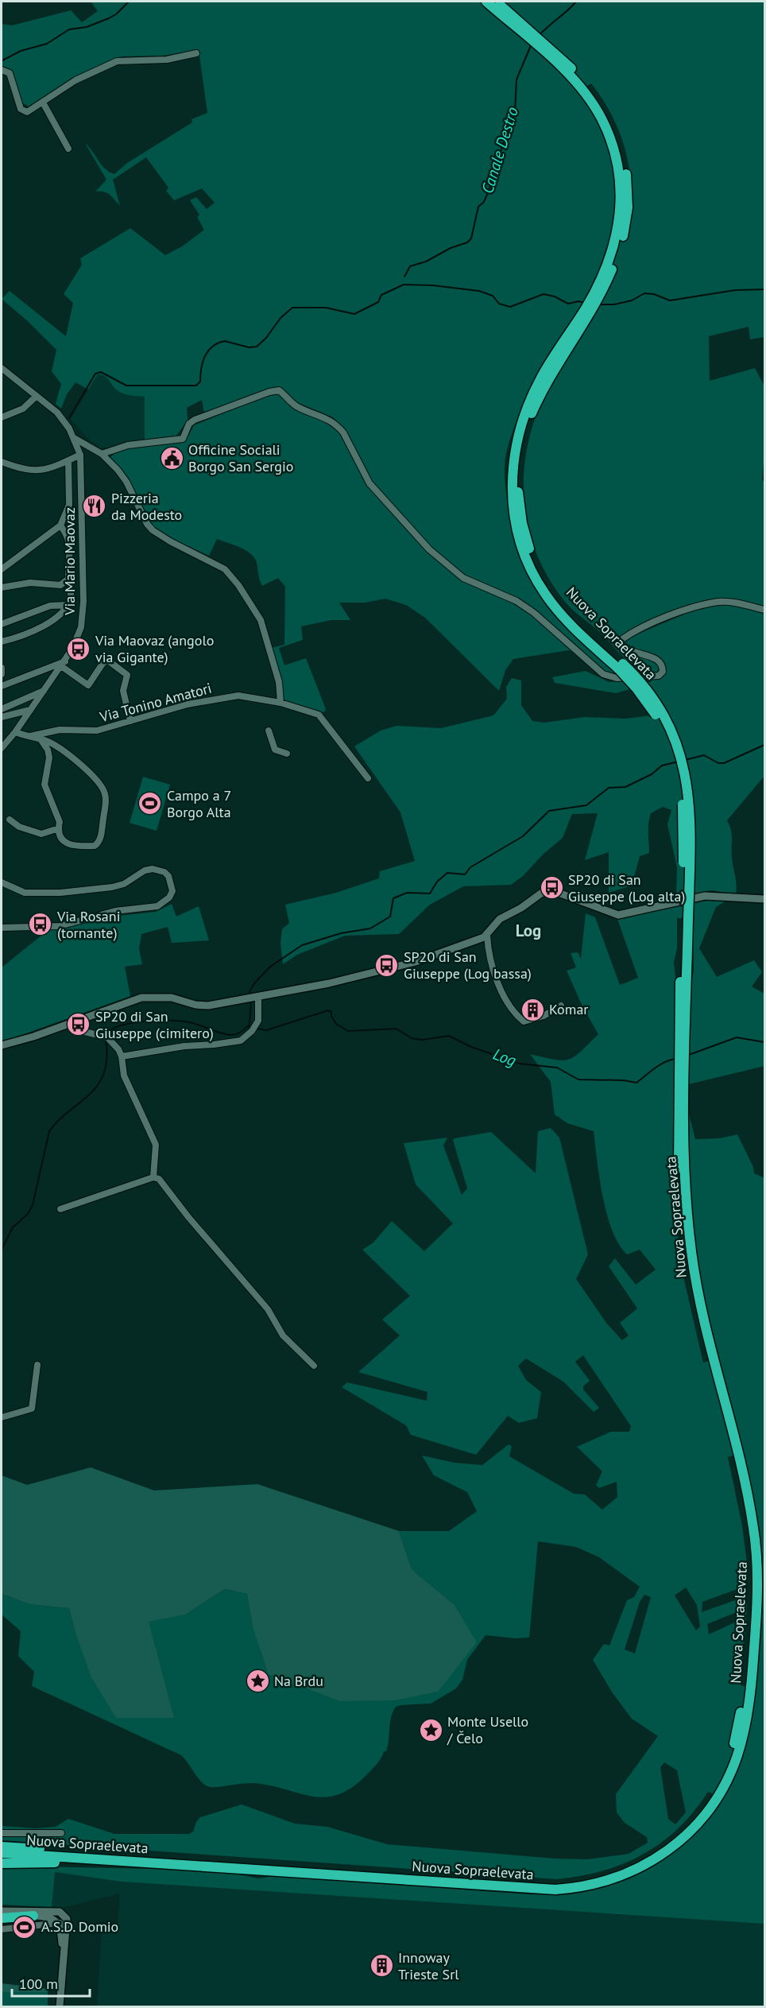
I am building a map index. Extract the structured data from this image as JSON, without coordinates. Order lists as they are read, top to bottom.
{
  "streets": {
    "highway": ["Nuova Sopraelevata"],
    "street": ["Via Mario Maovaz", "Via Tonino Amatori"]
  },
  "districts": ["Log"],
  "water": ["Canale Destro", "Log"],
  "places": {
    "public building": ["Officine Sociali Borgo San Sergio"],
    "restaurant": ["Pizzeria da Modesto"],
    "bus stop": [
      "Via Maovaz (angolo via Gigante)",
      "SP20 di San Giuseppe (Log alta)",
      "Via Rosani (tornante)",
      "SP20 di San Giuseppe (Log bassa)",
      "SP20 di San Giuseppe (cimitero)"
    ],
    "sports": ["Campo a 7 Borgo Alta", "A.S.D. Domio"],
    "building": ["Komar", "Innoway Trieste Srl"],
    "place": ["Na Brdu", "Monte Usello / Čelo"]
  },
  "scale_bar": "100 m"
}
